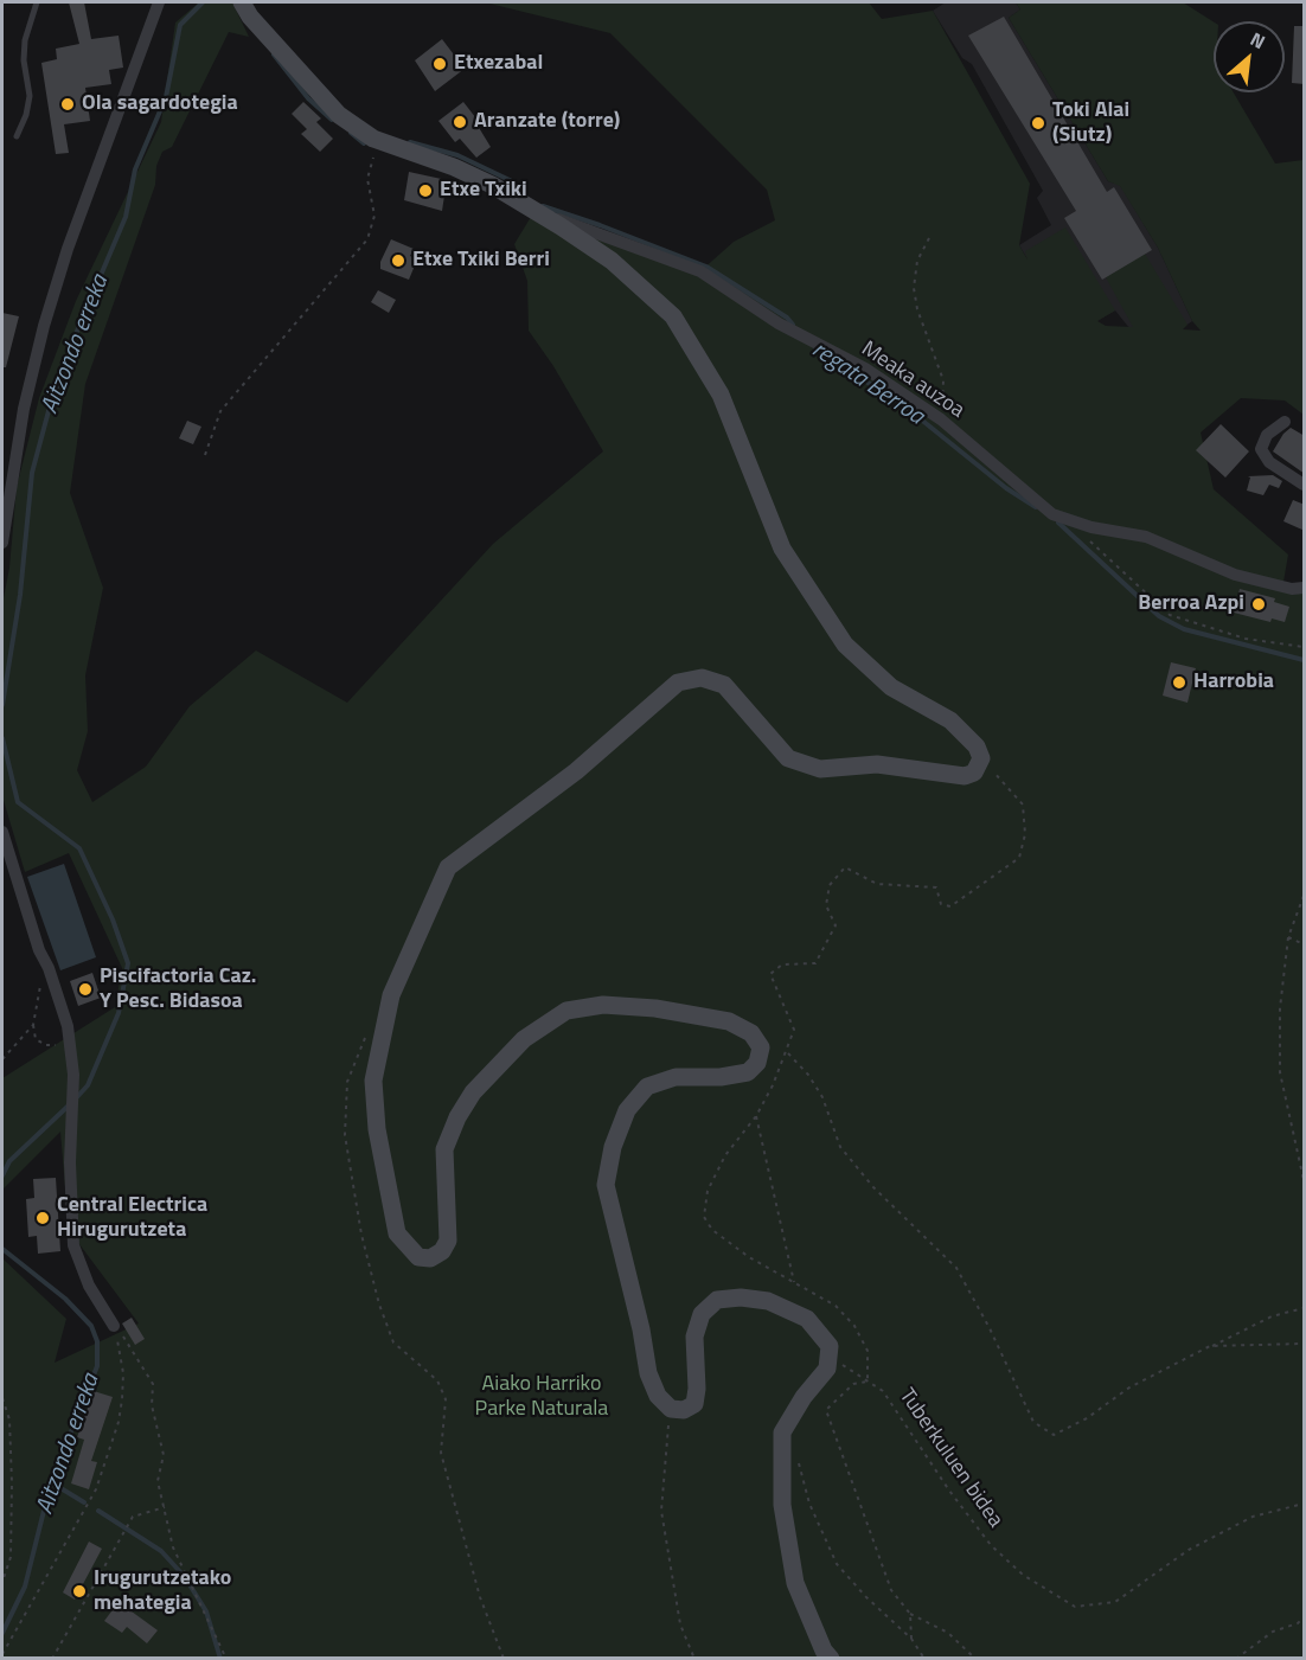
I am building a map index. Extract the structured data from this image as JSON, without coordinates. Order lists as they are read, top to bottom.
{
  "streets": {
    "street": ["Meaka auzoa"],
    "path": ["Tuberkuluen bidea"]
  },
  "water": ["Aitzondo erreka", "regata Berroa"],
  "parks": ["Aiako Harriko Parke Naturala"],
  "places": [
    "Etxezabal",
    "Ola sagardotegia",
    "Aranzate (torre)",
    "Toki Alai (Siutz)",
    "Etxe Txiki",
    "Etxe Txiki Berri",
    "Berroa Azpi",
    "Harrobia",
    "Piscifactoria Caz. Y Pesc. Bidasoa",
    "Central Electrica Hirugurutzeta",
    "Irugurutzetako mehategia"
  ],
  "north": "top right"
}
